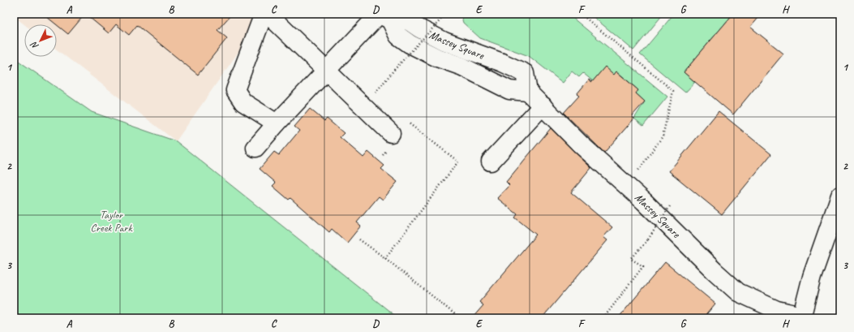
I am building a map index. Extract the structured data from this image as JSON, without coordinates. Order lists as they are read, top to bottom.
{
  "streets": {
    "street": ["Massey Square"]
  },
  "parks": ["Taylor Creek Park"],
  "north": "bottom left",
  "grid": {
    "columns": [
      "A",
      "B",
      "C",
      "D",
      "E",
      "F",
      "G",
      "H"
    ],
    "rows": ["1", "2", "3"]
  }
}
